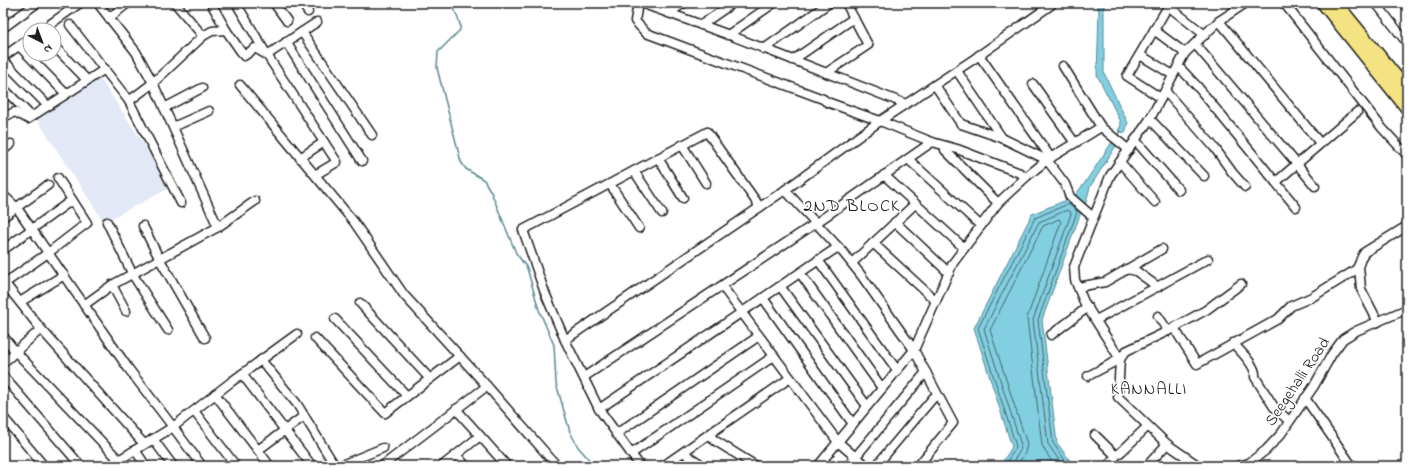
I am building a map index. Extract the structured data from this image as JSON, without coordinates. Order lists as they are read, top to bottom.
{
  "streets": {
    "street": ["Seegehalli Road"]
  },
  "districts": ["2ND BLOCK", "KANNALLI"],
  "north": "bottom right"
}
